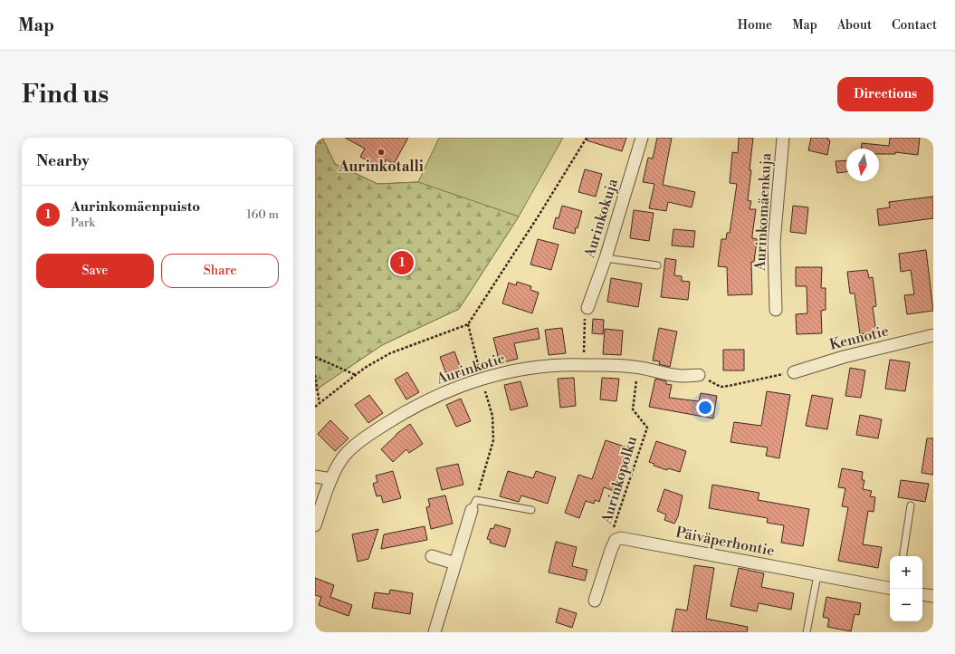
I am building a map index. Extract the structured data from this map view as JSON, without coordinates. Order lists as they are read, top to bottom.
{
  "streets": {
    "street": [
      "Aurinkomäenkuja",
      "Aurinkokuja",
      "Kennotie",
      "Aurinkotie",
      "Päiväperhontie"
    ],
    "path": ["Aurinkopolku"]
  },
  "crossings": [
    ["Aurinkotie", "Aurinkopolku"],
    ["Aurinkopolku", "Päiväperhontie"]
  ],
  "places": ["Aurinkotalli"],
  "north": "bottom",
  "page": {
    "header": "Map",
    "nav": [
      "Home",
      "Map",
      "About",
      "Contact"
    ],
    "buttons": [
      "Directions",
      ["Save", "Share"]
    ],
    "title": "Find us",
    "heading": "Nearby",
    "list": [
      {
        "mark": "1",
        "name": "Aurinkomäenpuisto",
        "note": "Park",
        "value": "160 m"
      }
    ],
    "pins": "1",
    "map_buttons": ["+", "−"]
  }
}
